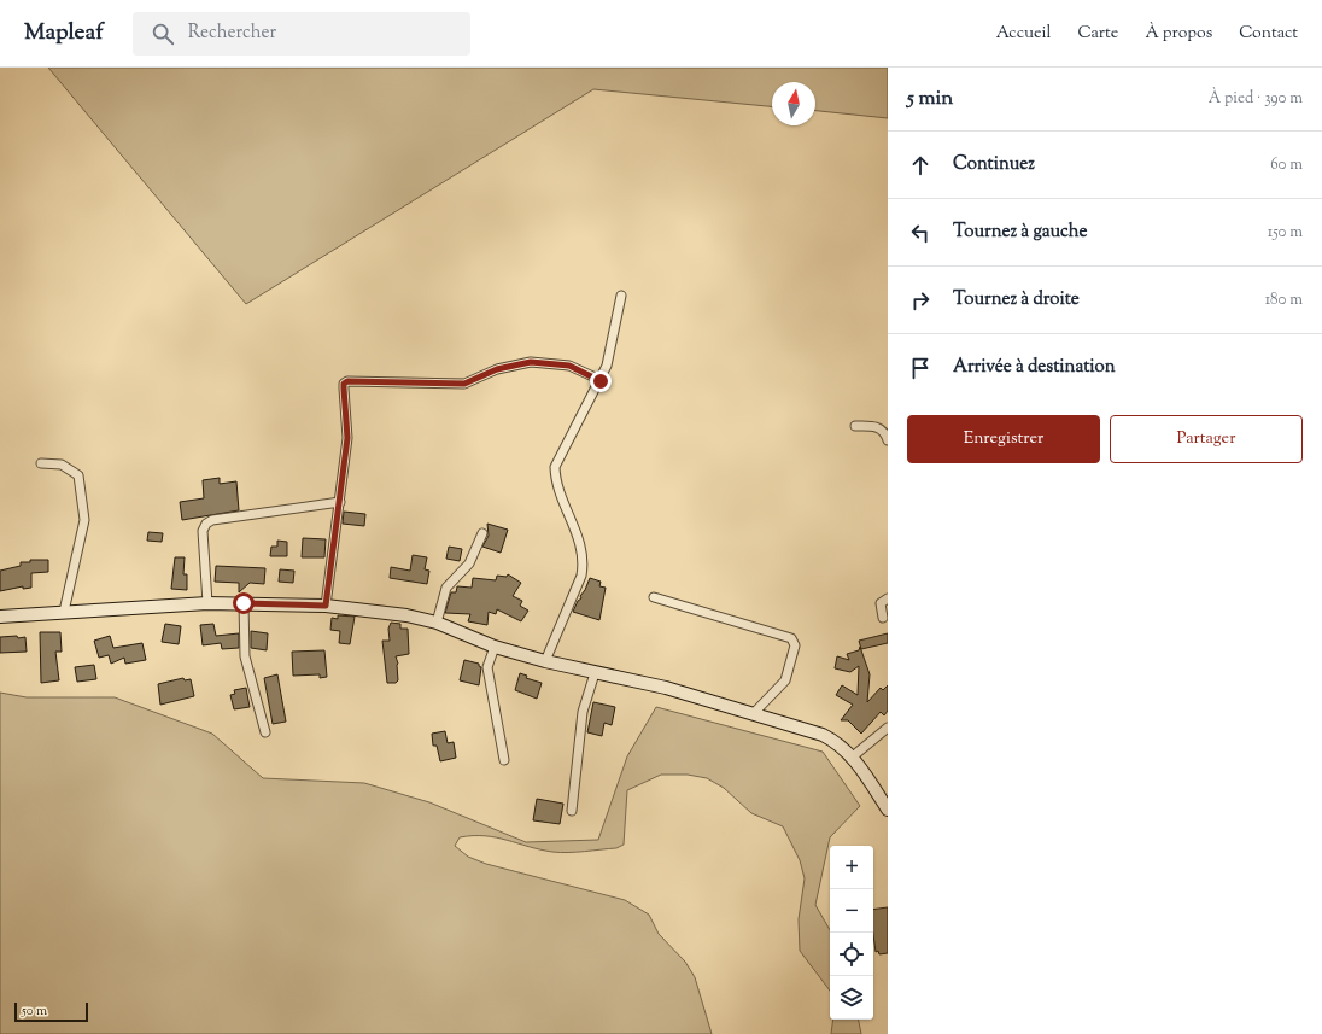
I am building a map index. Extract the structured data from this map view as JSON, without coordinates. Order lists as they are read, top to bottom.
{
  "scale_bar": "50 m",
  "north": "top",
  "page": {
    "header": "Mapleaf",
    "search": "Rechercher",
    "nav": [
      "Accueil",
      "Carte",
      "À propos",
      "Contact"
    ],
    "heading": ["5 min", "À pied · 390 m"],
    "list": [
      ["Continuez", "60 m"],
      ["Tournez à gauche", "150 m"],
      ["Tournez à droite", "180 m"],
      "Arrivée à destination"
    ],
    "buttons": ["Enregistrer", "Partager"],
    "map_buttons": ["+", "−"],
    "scale": "50 m"
  }
}
